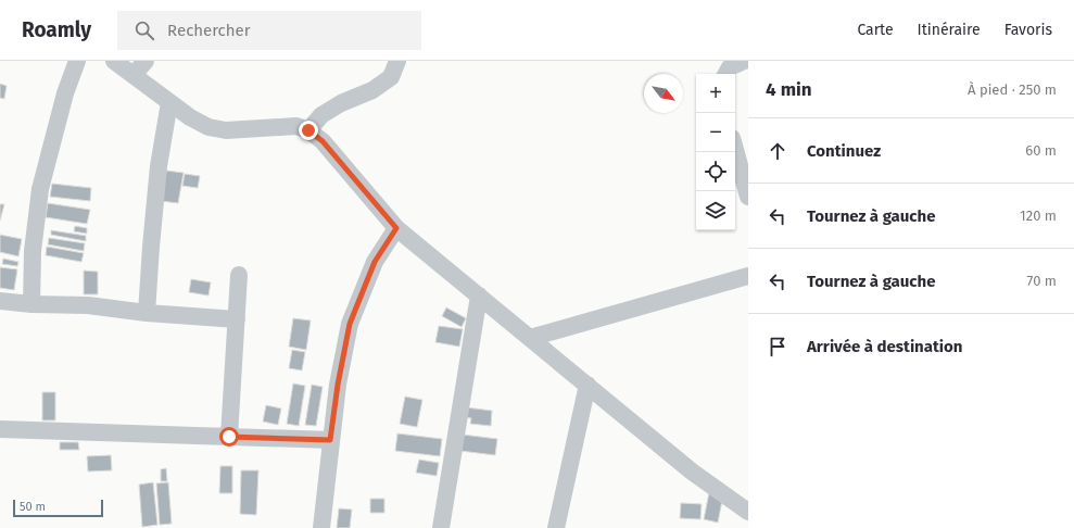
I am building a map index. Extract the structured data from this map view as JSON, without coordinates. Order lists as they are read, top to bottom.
{
  "scale_bar": "50 m",
  "north": "bottom right",
  "page": {
    "header": "Roamly",
    "search": "Rechercher",
    "nav": ["Carte", "Itinéraire", "Favoris"],
    "heading": ["4 min", "À pied · 250 m"],
    "map_buttons": ["+", "−"],
    "list": [
      ["Continuez", "60 m"],
      ["Tournez à gauche", "120 m"],
      ["Tournez à gauche", "70 m"],
      "Arrivée à destination"
    ],
    "scale": "50 m"
  }
}
